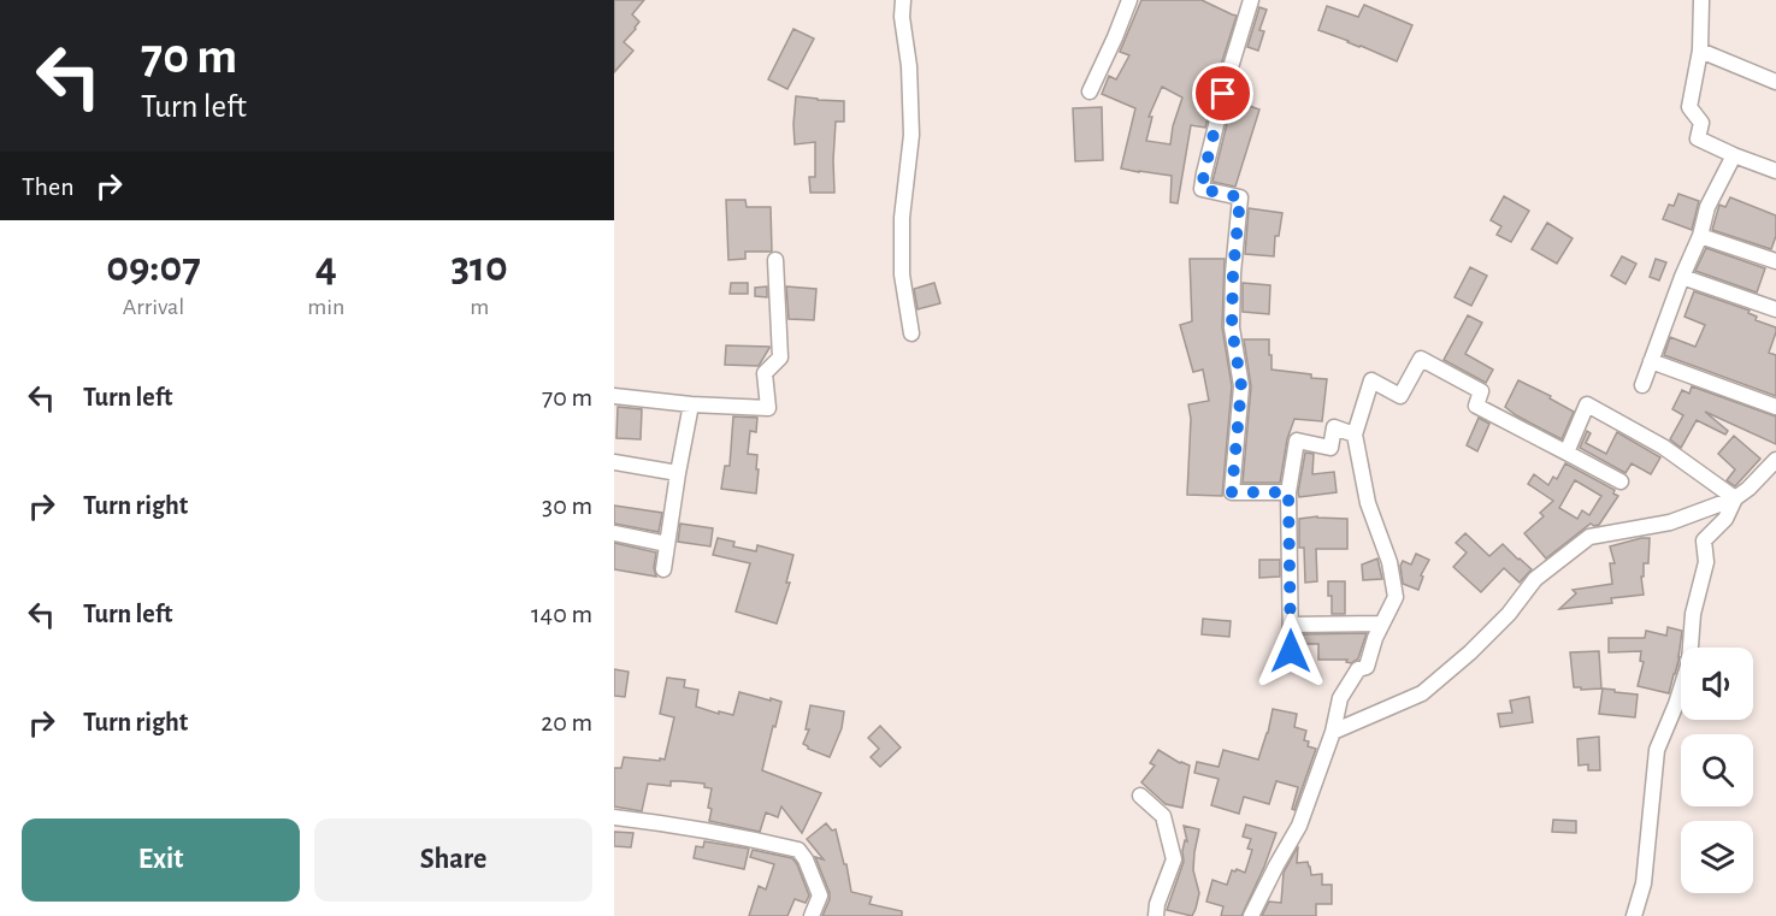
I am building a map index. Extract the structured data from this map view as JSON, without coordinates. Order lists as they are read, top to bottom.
{
  "page": {
    "turn": ["70 m", "Turn left"],
    "then": "Then",
    "eta": [
      "09:07",
      "Arrival",
      "4",
      "min",
      "310",
      "m"
    ],
    "list": [
      {
        "name": "Turn left",
        "value": "70 m"
      },
      {
        "name": "Turn right",
        "value": "30 m"
      },
      {
        "name": "Turn left",
        "value": "140 m"
      },
      {
        "name": "Turn right",
        "value": "20 m"
      }
    ],
    "buttons": ["Exit", "Share"]
  }
}
